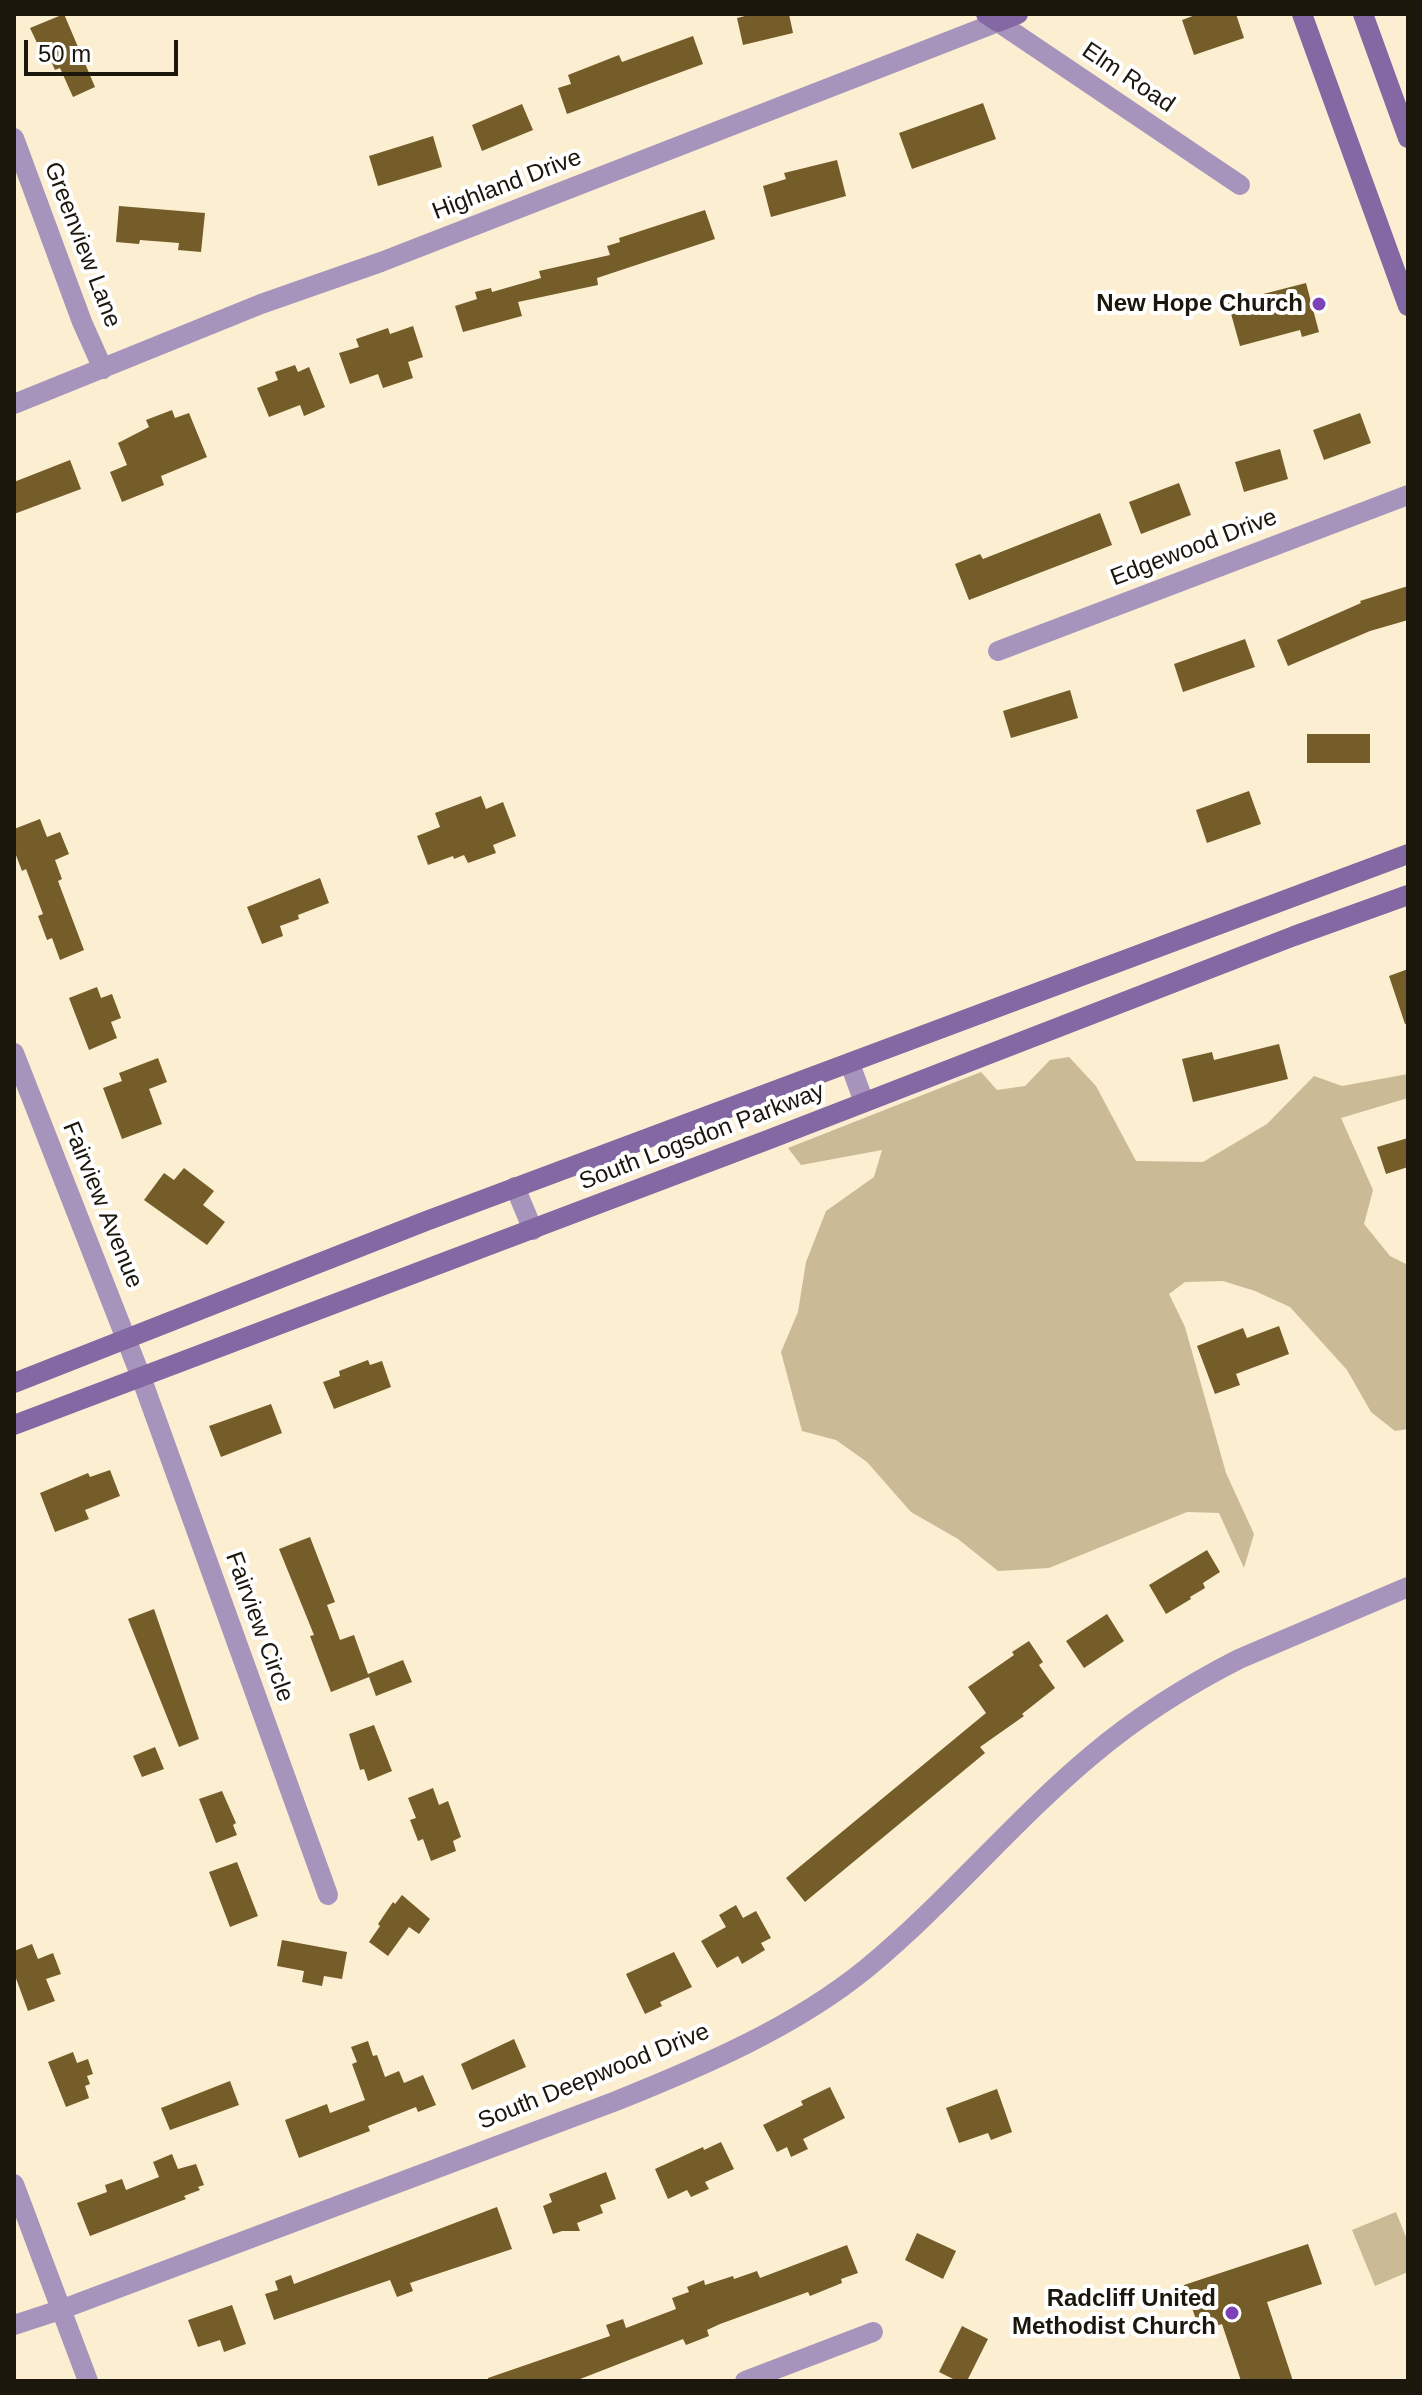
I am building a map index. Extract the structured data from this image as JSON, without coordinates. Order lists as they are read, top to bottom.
{
  "streets": {
    "main road": ["Highland Drive", "South Logsdon Parkway"],
    "street": [
      "Elm Road",
      "Greenview Lane",
      "Edgewood Drive",
      "Fairview Avenue",
      "Fairview Circle",
      "South Deepwood Drive"
    ]
  },
  "crossings": [
    ["Elm Road", "Highland Drive"],
    ["Highland Drive", "Greenview Lane"],
    ["South Logsdon Parkway", "Fairview Avenue"],
    ["South Logsdon Parkway", "Fairview Circle"],
    ["Fairview Avenue", "Fairview Circle"]
  ],
  "places": ["New Hope Church", "Radcliff United Methodist Church"],
  "scale_bar": "50 m"
}
